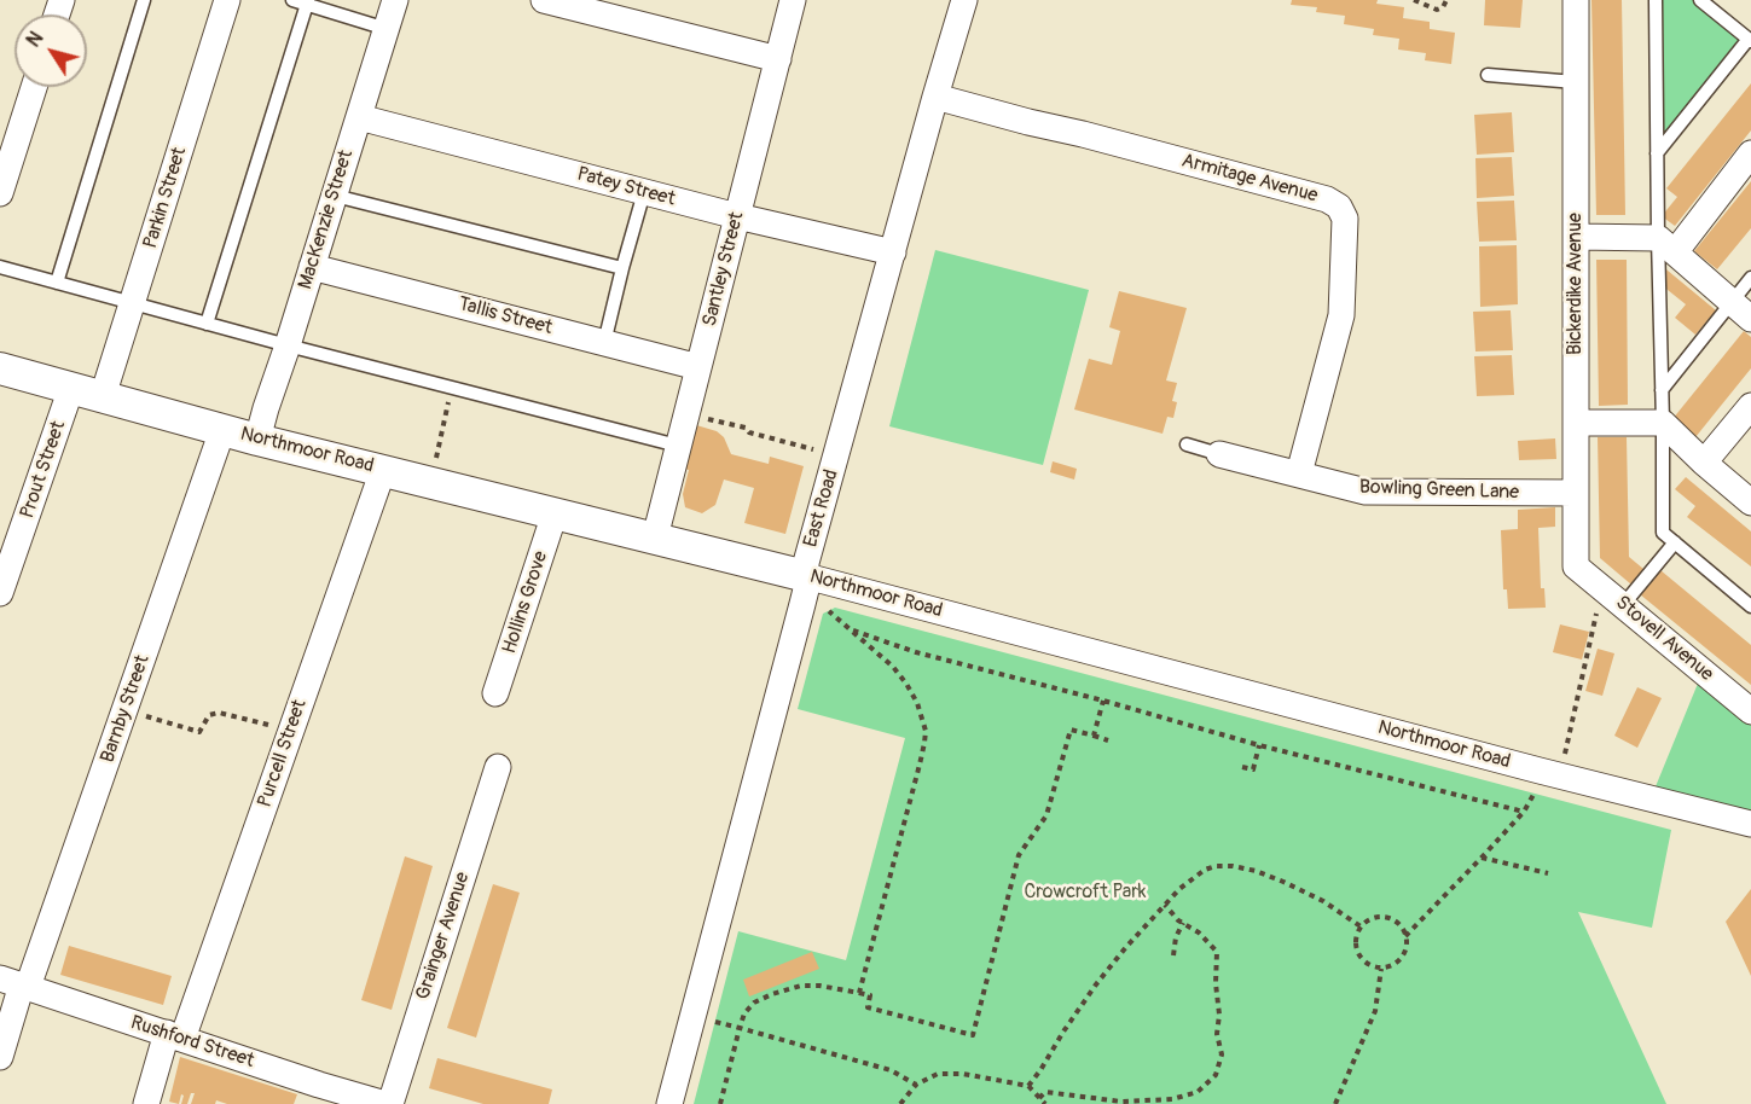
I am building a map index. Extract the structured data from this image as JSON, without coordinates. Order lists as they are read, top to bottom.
{
  "streets": {
    "street": [
      "Armitage Avenue",
      "Patey Street",
      "Parkin Street",
      "MacKenzie Street",
      "Santley Street",
      "Bickerdike Avenue",
      "Tallis Street",
      "Northmoor Road",
      "Prout Street",
      "Bowling Green Lane",
      "East Road",
      "Hollins Grove",
      "Stovell Avenue",
      "Barnby Street",
      "Purcell Street",
      "Grainger Avenue",
      "Rushford Street"
    ]
  },
  "crossings": [
    ["Armitage Avenue", "Bowling Green Lane"],
    ["Armitage Avenue", "East Road"],
    ["Patey Street", "MacKenzie Street"],
    ["Patey Street", "Santley Street"],
    ["Patey Street", "East Road"],
    ["Parkin Street", "Northmoor Road"],
    ["MacKenzie Street", "Tallis Street"],
    ["MacKenzie Street", "Northmoor Road"],
    ["Santley Street", "Tallis Street"],
    ["Santley Street", "Northmoor Road"],
    ["Bickerdike Avenue", "Bowling Green Lane"],
    ["Bickerdike Avenue", "Stovell Avenue"],
    ["Northmoor Road", "Prout Street"],
    ["Northmoor Road", "East Road"],
    ["Northmoor Road", "Hollins Grove"],
    ["Northmoor Road", "Barnby Street"],
    ["Northmoor Road", "Purcell Street"],
    ["Barnby Street", "Rushford Street"],
    ["Purcell Street", "Rushford Street"],
    ["Grainger Avenue", "Rushford Street"]
  ],
  "parks": ["Crowcroft Park"],
  "north": "top left"
}
